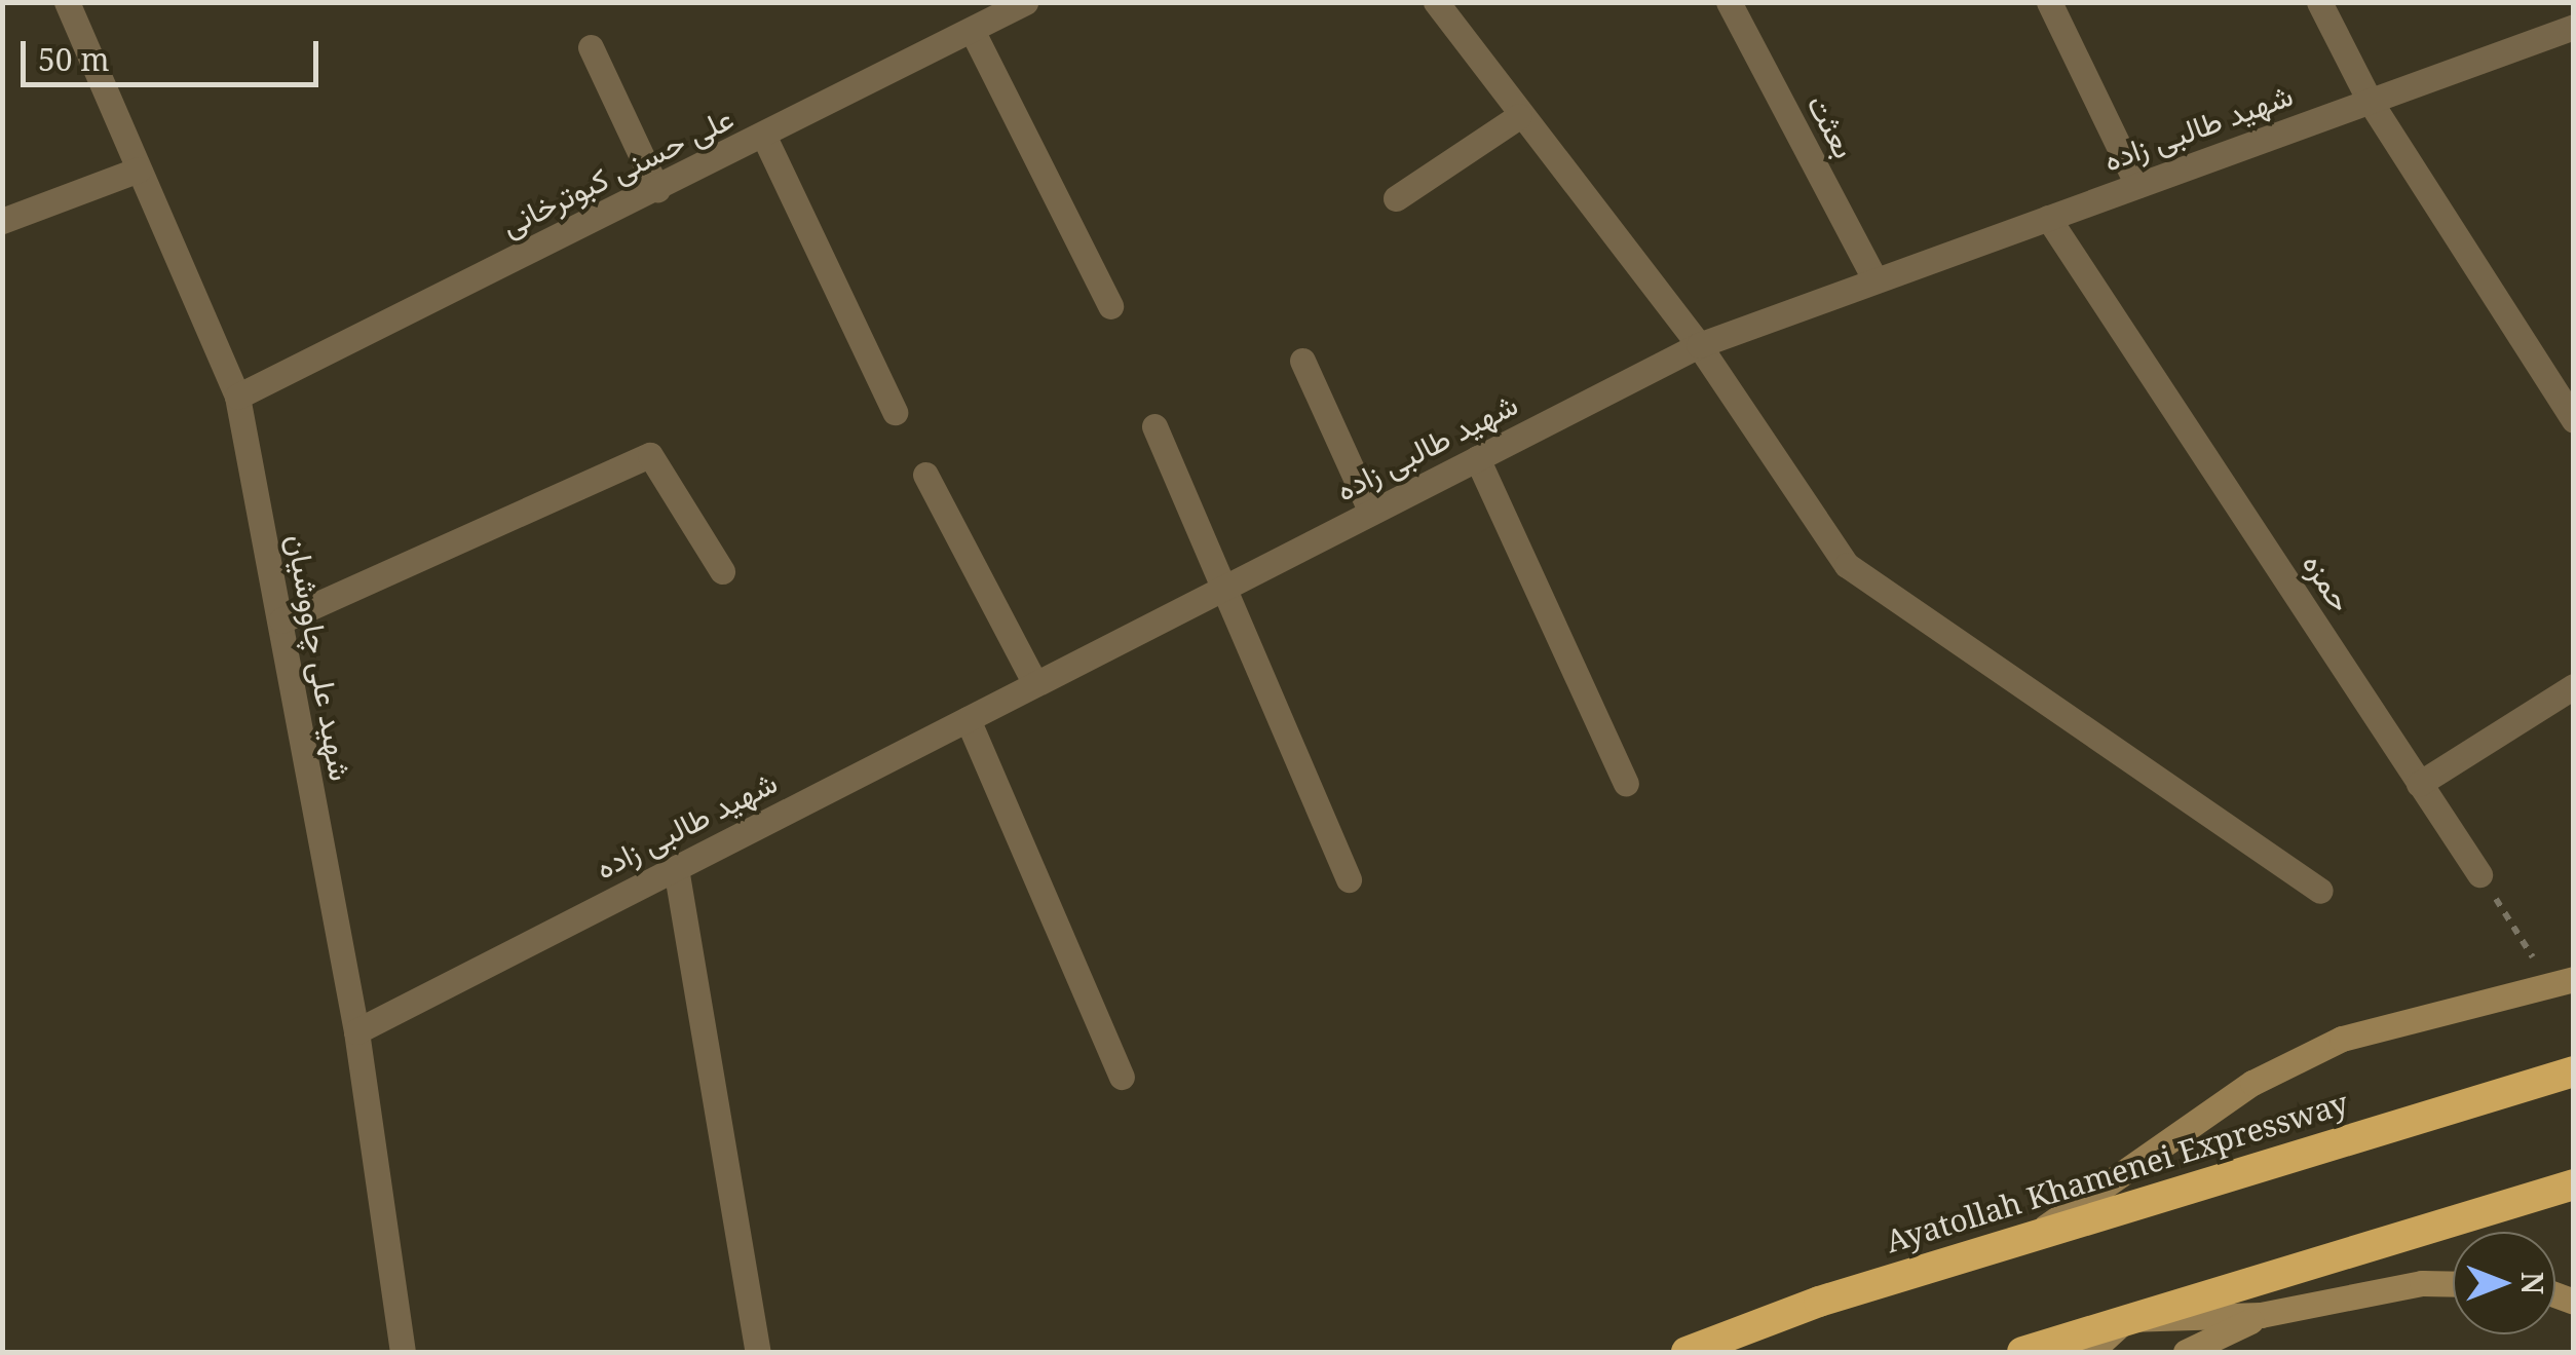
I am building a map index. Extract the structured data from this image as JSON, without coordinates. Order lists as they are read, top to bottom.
{
  "streets": {
    "highway": ["Ayatollah Khamenei Expressway"],
    "street": [
      "بعثت",
      "شهید طالبی زاده",
      "علی حسنی کبوترخانی",
      "حمزه",
      "شهید علی چاووشیان"
    ]
  },
  "crossings": [
    ["بعثت", "شهید طالبی زاده"],
    ["شهید طالبی زاده", "حمزه"],
    ["شهید طالبی زاده", "شهید علی چاووشیان"],
    ["علی حسنی کبوترخانی", "شهید علی چاووشیان"]
  ],
  "scale_bar": "50 m",
  "north": "right"
}
